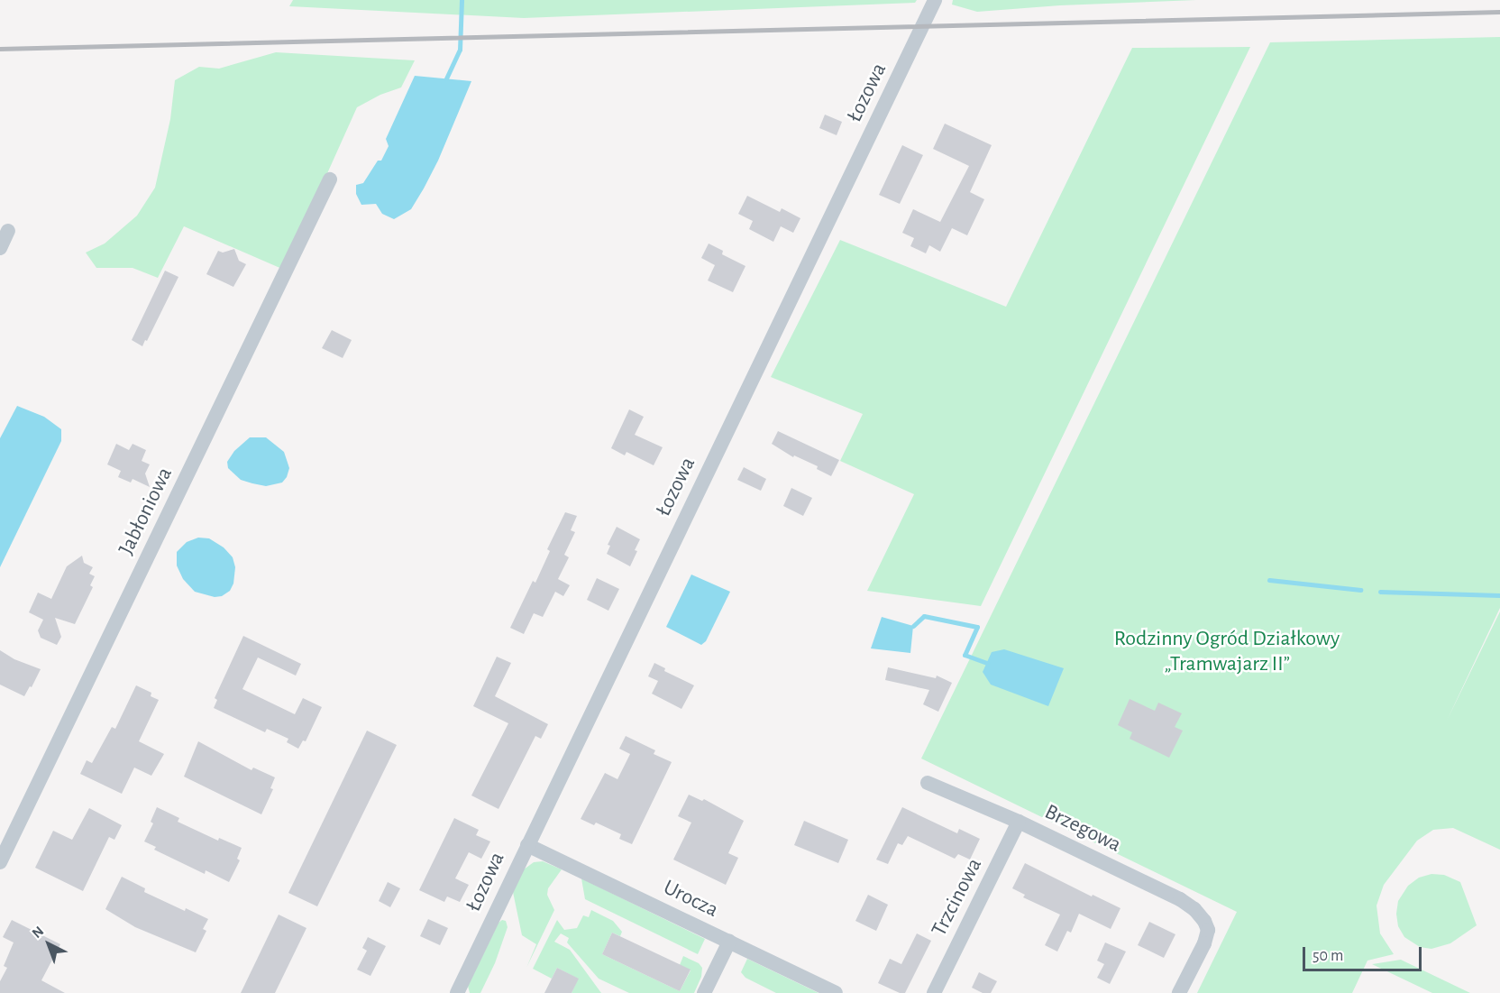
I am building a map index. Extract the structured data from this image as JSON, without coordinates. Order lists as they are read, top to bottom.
{
  "streets": {
    "street": [
      "Łozowa",
      "Jabłoniowa",
      "Brzegowa",
      "Trzcinowa",
      "Urocza"
    ]
  },
  "crossings": [
    ["Łozowa", "Urocza"],
    ["Brzegowa", "Trzcinowa"]
  ],
  "parks": ["Rodzinny Ogród Działkowy „Tramwajarz II”"],
  "scale_bar": "50 m",
  "north": "top left"
}
